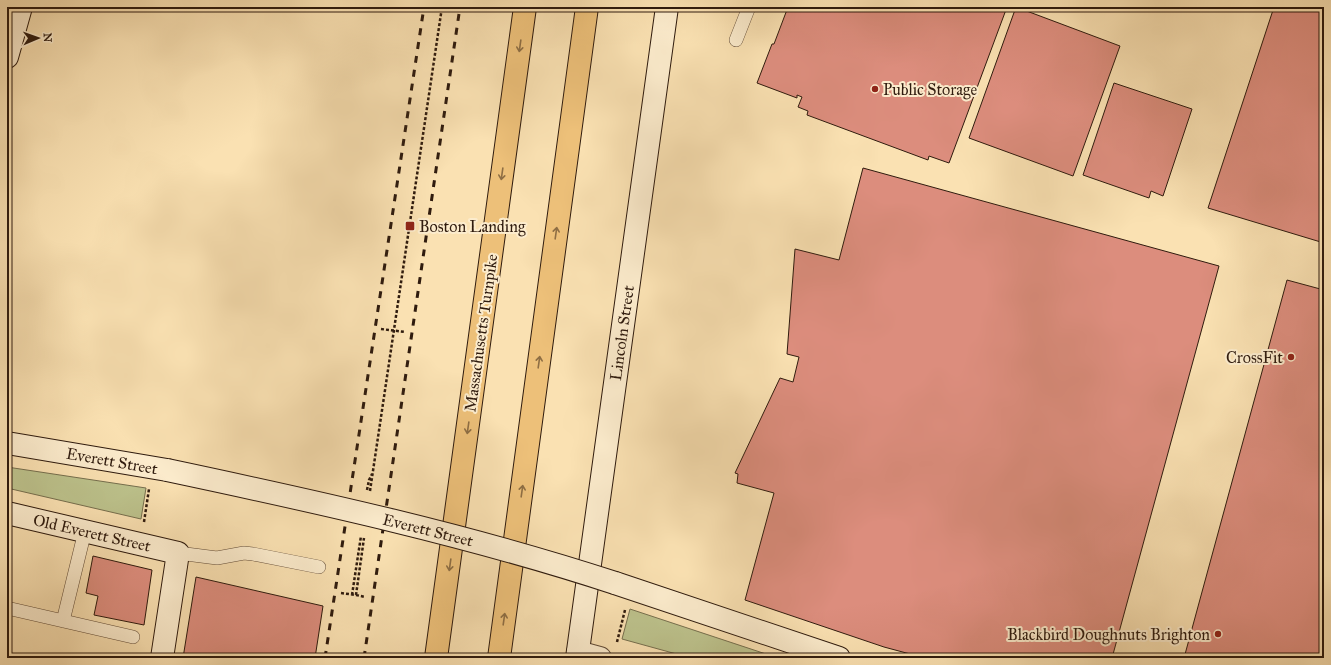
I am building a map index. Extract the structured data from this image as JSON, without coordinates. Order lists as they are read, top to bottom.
{
  "streets": {
    "highway": ["Massachusetts Turnpike"],
    "street": ["Lincoln Street", "Everett Street", "Old Everett Street"]
  },
  "places": {
    "other": ["Public Storage", "CrossFit", "Blackbird Doughnuts Brighton"],
    "transit": ["Boston Landing"]
  },
  "north": "right"
}
